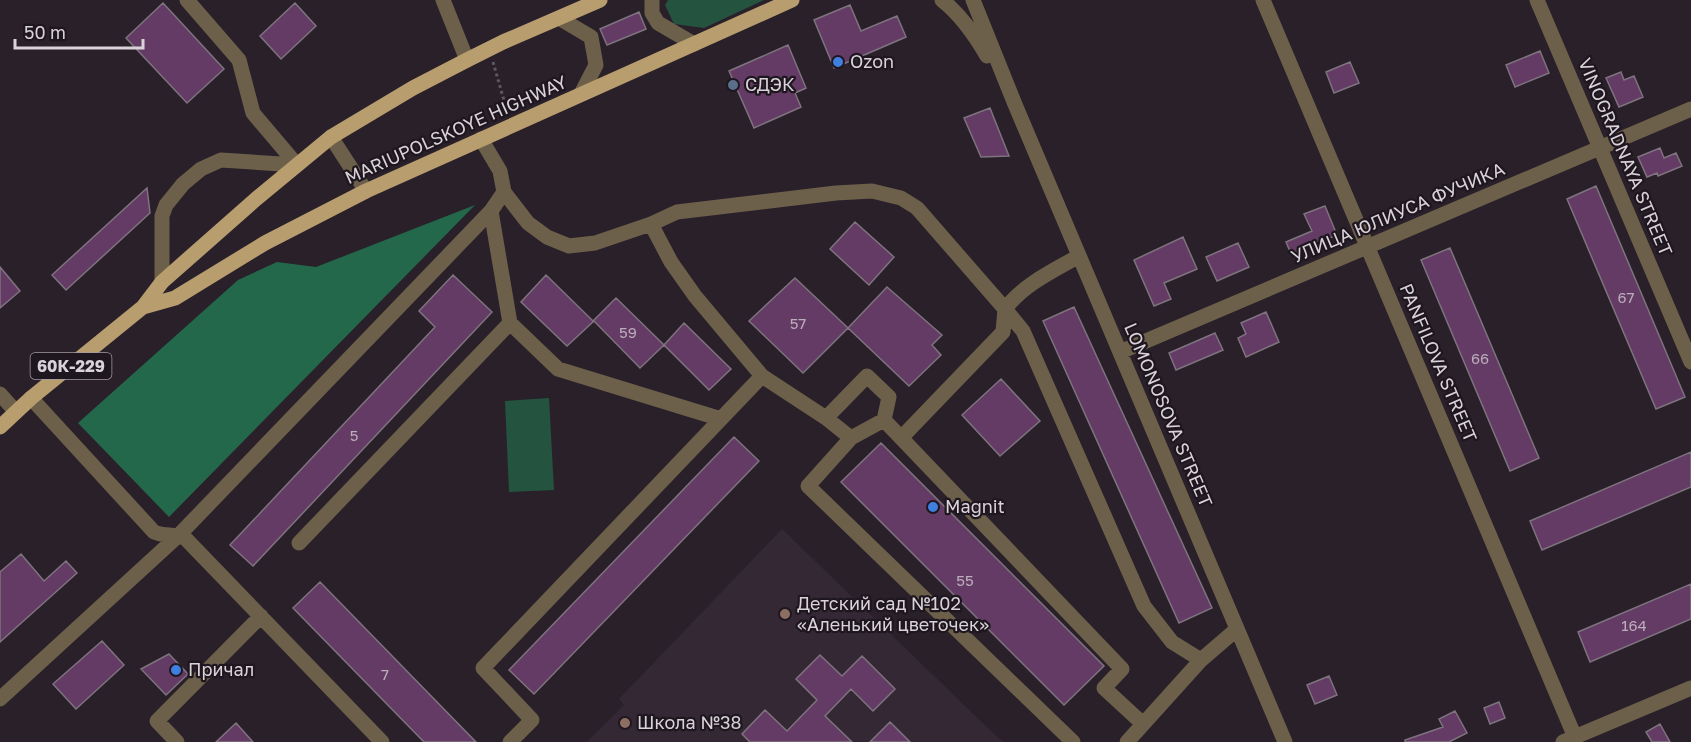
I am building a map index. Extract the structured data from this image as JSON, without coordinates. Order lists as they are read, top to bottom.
{
  "streets": {
    "main road": ["MARIUPOLSKOYE HIGHWAY", "60К-229"],
    "street": [
      "VINOGRADNAYA STREET",
      "УЛИЦА ЮЛИУСА ФУЧИКА",
      "PANFILOVA STREET",
      "LOMONOSOVA STREET"
    ]
  },
  "crossings": [
    ["VINOGRADNAYA STREET", "УЛИЦА ЮЛИУСА ФУЧИКА"],
    ["УЛИЦА ЮЛИУСА ФУЧИКА", "PANFILOVA STREET"],
    ["УЛИЦА ЮЛИУСА ФУЧИКА", "LOMONOSOVA STREET"]
  ],
  "places": [
    "Ozon",
    "СДЭК",
    "Magnit",
    "Детский сад №102 «Аленький цветочек»",
    "Причал",
    "Школа №38"
  ],
  "house_numbers": [
    "67",
    "57",
    "59",
    "66",
    "5",
    "55",
    "164",
    "7"
  ],
  "scale_bar": "50 m"
}
